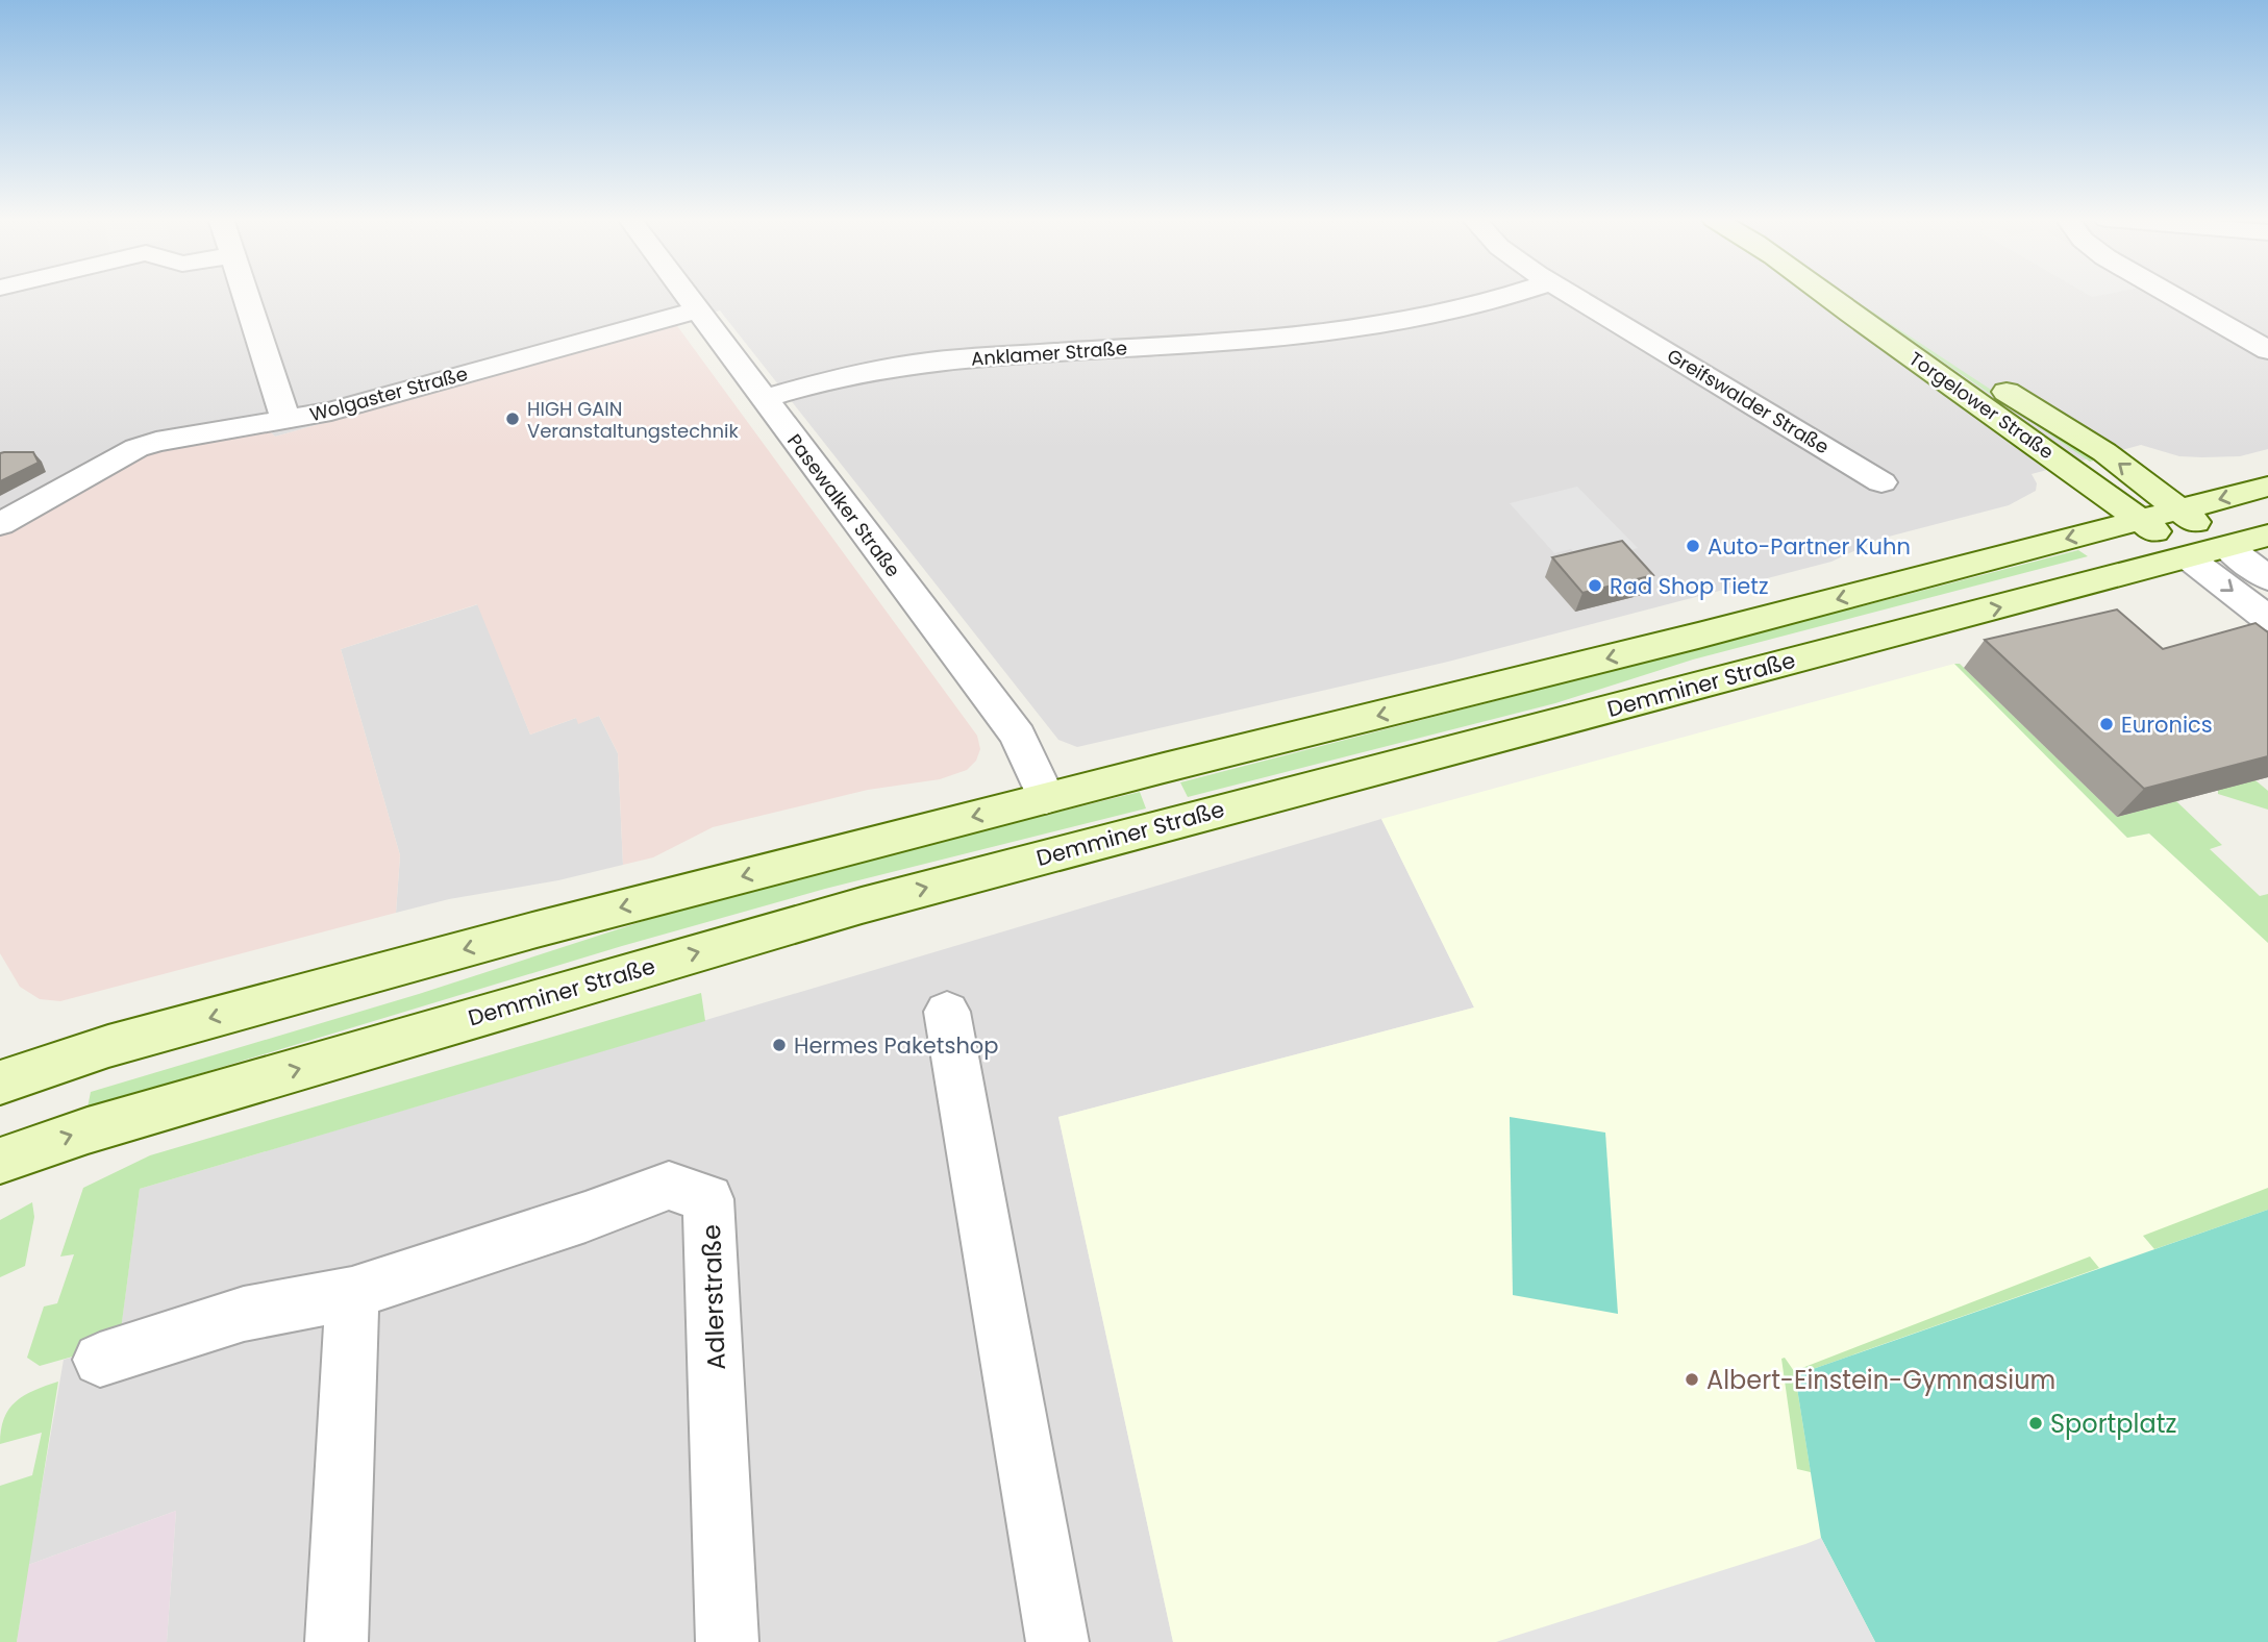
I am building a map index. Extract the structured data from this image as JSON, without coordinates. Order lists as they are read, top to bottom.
{
  "streets": {
    "main road": ["Torgelower Straße", "Demminer Straße"],
    "street": [
      "Anklamer Straße",
      "Wolgaster Straße",
      "Greifswalder Straße",
      "Pasewalker Straße",
      "Adlerstraße"
    ]
  },
  "crossings": [
    ["Anklamer Straße", "Pasewalker Straße"],
    ["Wolgaster Straße", "Pasewalker Straße"],
    ["Torgelower Straße", "Demminer Straße"]
  ],
  "places": [
    "HIGH GAIN Veranstaltungstechnik",
    "Auto-Partner Kuhn",
    "Rad Shop Tietz",
    "Euronics",
    "Hermes Paketshop",
    "Albert-Einstein-Gymnasium",
    "Sportplatz"
  ]
}
